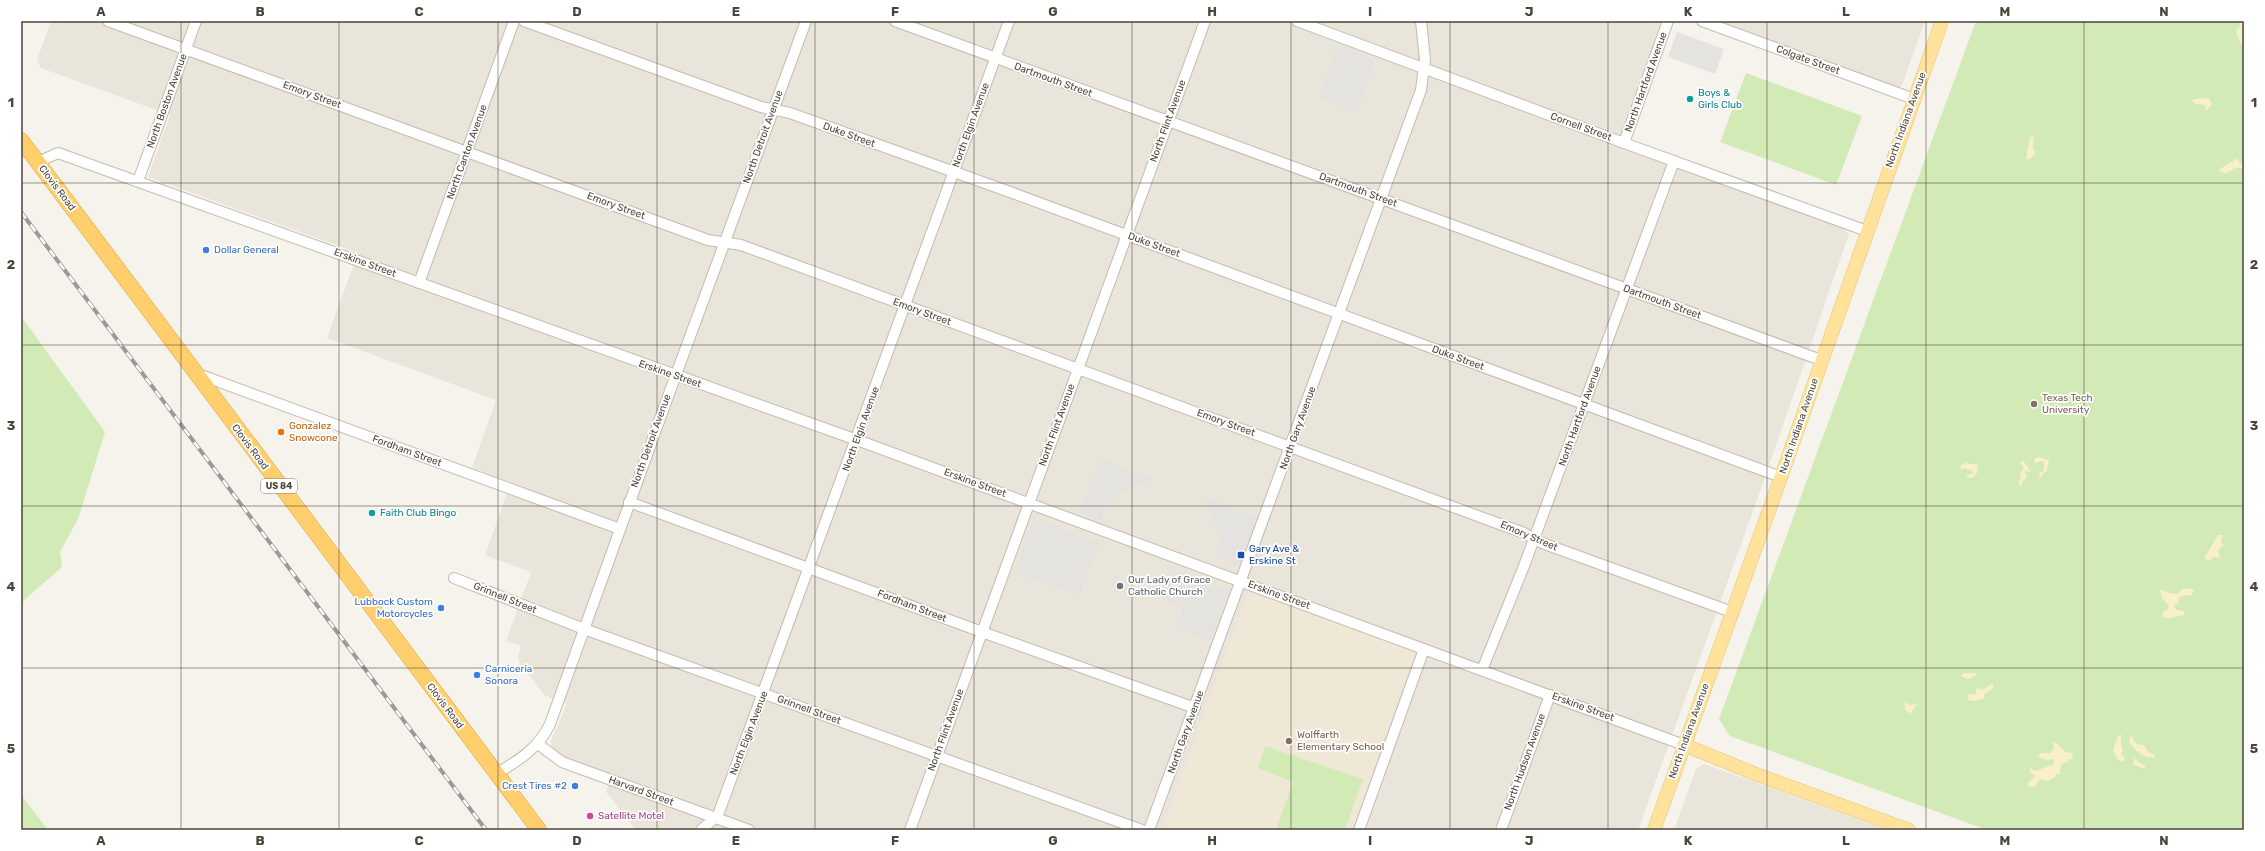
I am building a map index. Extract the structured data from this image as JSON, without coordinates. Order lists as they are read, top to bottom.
{
  "streets": {
    "highway": ["Clovis Road", "US 84"],
    "main road": ["North Indiana Avenue", "Erskine Street"],
    "street": [
      "Colgate Street",
      "Dartmouth Street",
      "North Hartford Avenue",
      "Emory Street",
      "North Boston Avenue",
      "North Flint Avenue",
      "North Elgin Avenue",
      "Cornell Street",
      "Duke Street",
      "North Detroit Avenue",
      "North Canton Avenue",
      "North Gary Avenue",
      "Fordham Street",
      "Grinnell Street",
      "North Hudson Avenue",
      "Harvard Street"
    ]
  },
  "crossings": [
    ["Colgate Street", "North Indiana Avenue"],
    ["Dartmouth Street", "North Hartford Avenue"],
    ["Dartmouth Street", "North Indiana Avenue"],
    ["Dartmouth Street", "North Flint Avenue"],
    ["Dartmouth Street", "North Elgin Avenue"],
    ["Dartmouth Street", "North Gary Avenue"],
    ["North Hartford Avenue", "Emory Street"],
    ["North Hartford Avenue", "Cornell Street"],
    ["North Hartford Avenue", "Duke Street"],
    ["North Hartford Avenue", "Erskine Street"],
    ["Emory Street", "North Boston Avenue"],
    ["Emory Street", "North Indiana Avenue"],
    ["Emory Street", "North Flint Avenue"],
    ["Emory Street", "North Elgin Avenue"],
    ["Emory Street", "North Detroit Avenue"],
    ["Emory Street", "North Canton Avenue"],
    ["Emory Street", "North Gary Avenue"],
    ["North Boston Avenue", "Erskine Street"],
    ["North Indiana Avenue", "Cornell Street"],
    ["North Indiana Avenue", "Duke Street"],
    ["North Indiana Avenue", "Erskine Street"],
    ["North Flint Avenue", "Duke Street"],
    ["North Flint Avenue", "Erskine Street"],
    ["North Flint Avenue", "Fordham Street"],
    ["North Flint Avenue", "Grinnell Street"],
    ["North Elgin Avenue", "Duke Street"],
    ["North Elgin Avenue", "Erskine Street"],
    ["North Elgin Avenue", "Fordham Street"],
    ["North Elgin Avenue", "Grinnell Street"],
    ["North Elgin Avenue", "Harvard Street"],
    ["Cornell Street", "North Gary Avenue"],
    ["Duke Street", "North Detroit Avenue"],
    ["Duke Street", "North Gary Avenue"],
    ["North Detroit Avenue", "Clovis Road"],
    ["North Detroit Avenue", "Erskine Street"],
    ["North Detroit Avenue", "Fordham Street"],
    ["North Detroit Avenue", "Grinnell Street"],
    ["North Detroit Avenue", "Harvard Street"],
    ["North Canton Avenue", "Erskine Street"],
    ["Clovis Road", "Erskine Street"],
    ["Clovis Road", "Fordham Street"],
    ["Erskine Street", "North Gary Avenue"],
    ["Erskine Street", "North Hudson Avenue"],
    ["North Gary Avenue", "Fordham Street"]
  ],
  "places": {
    "other": [
      "Boys & Girls Club",
      "Dollar General",
      "Texas Tech University",
      "Gonzalez Snowcone",
      "Faith Club Bingo",
      "Our Lady of Grace Catholic Church",
      "Lubbock Custom Motorcycles",
      "Carniceria Sonora",
      "Wolffarth Elementary School",
      "Crest Tires #2",
      "Satellite Motel"
    ],
    "transit": ["Gary Ave & Erskine St"]
  },
  "grid": {
    "columns": [
      "A",
      "B",
      "C",
      "D",
      "E",
      "F",
      "G",
      "H",
      "I",
      "J",
      "K",
      "L",
      "M",
      "N"
    ],
    "rows": [
      "1",
      "2",
      "3",
      "4",
      "5"
    ]
  }
}
